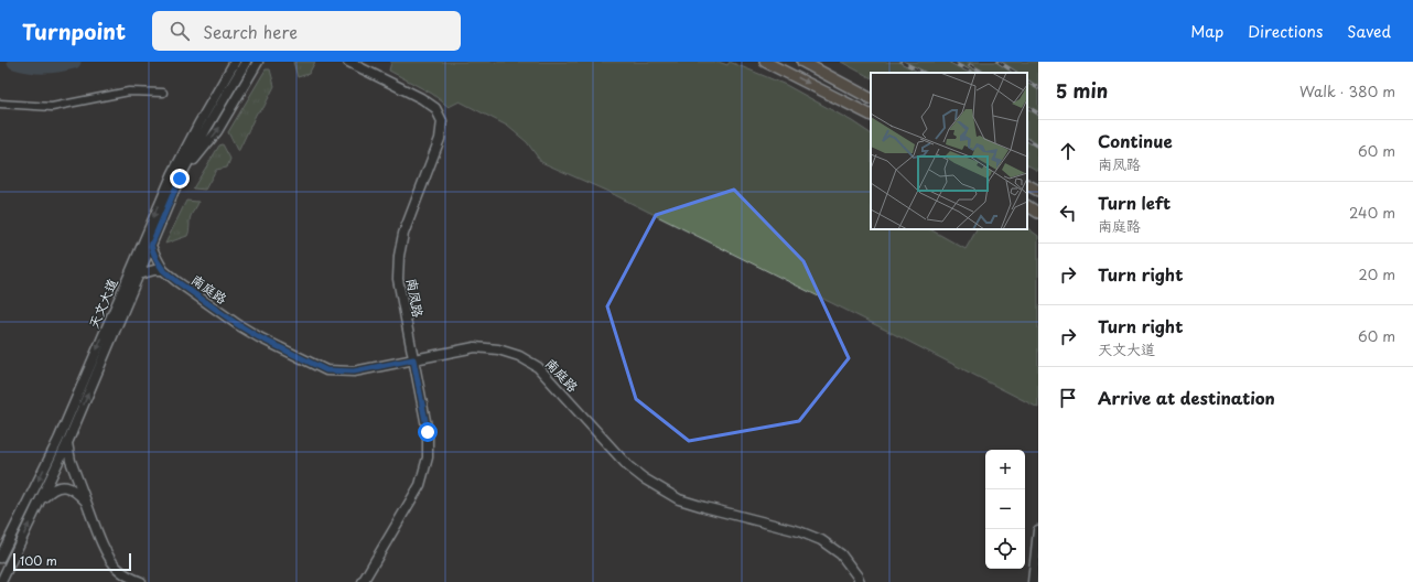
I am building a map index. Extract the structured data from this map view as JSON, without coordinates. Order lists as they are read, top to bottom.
{
  "streets": {
    "street": ["南庭路", "南凤路", "天文大道"]
  },
  "crossings": [
    ["南庭路", "南凤路"]
  ],
  "scale_bar": "100 m",
  "page": {
    "header": "Turnpoint",
    "search": "Search here",
    "nav": ["Map", "Directions", "Saved"],
    "heading": ["5 min", "Walk · 380 m"],
    "list": [
      ["Continue", "南凤路", "60 m"],
      ["Turn left", "南庭路", "240 m"],
      ["Turn right", "20 m"],
      ["Turn right", "天文大道", "60 m"],
      "Arrive at destination"
    ],
    "map_buttons": ["+", "−"],
    "scale": "100 m"
  }
}
